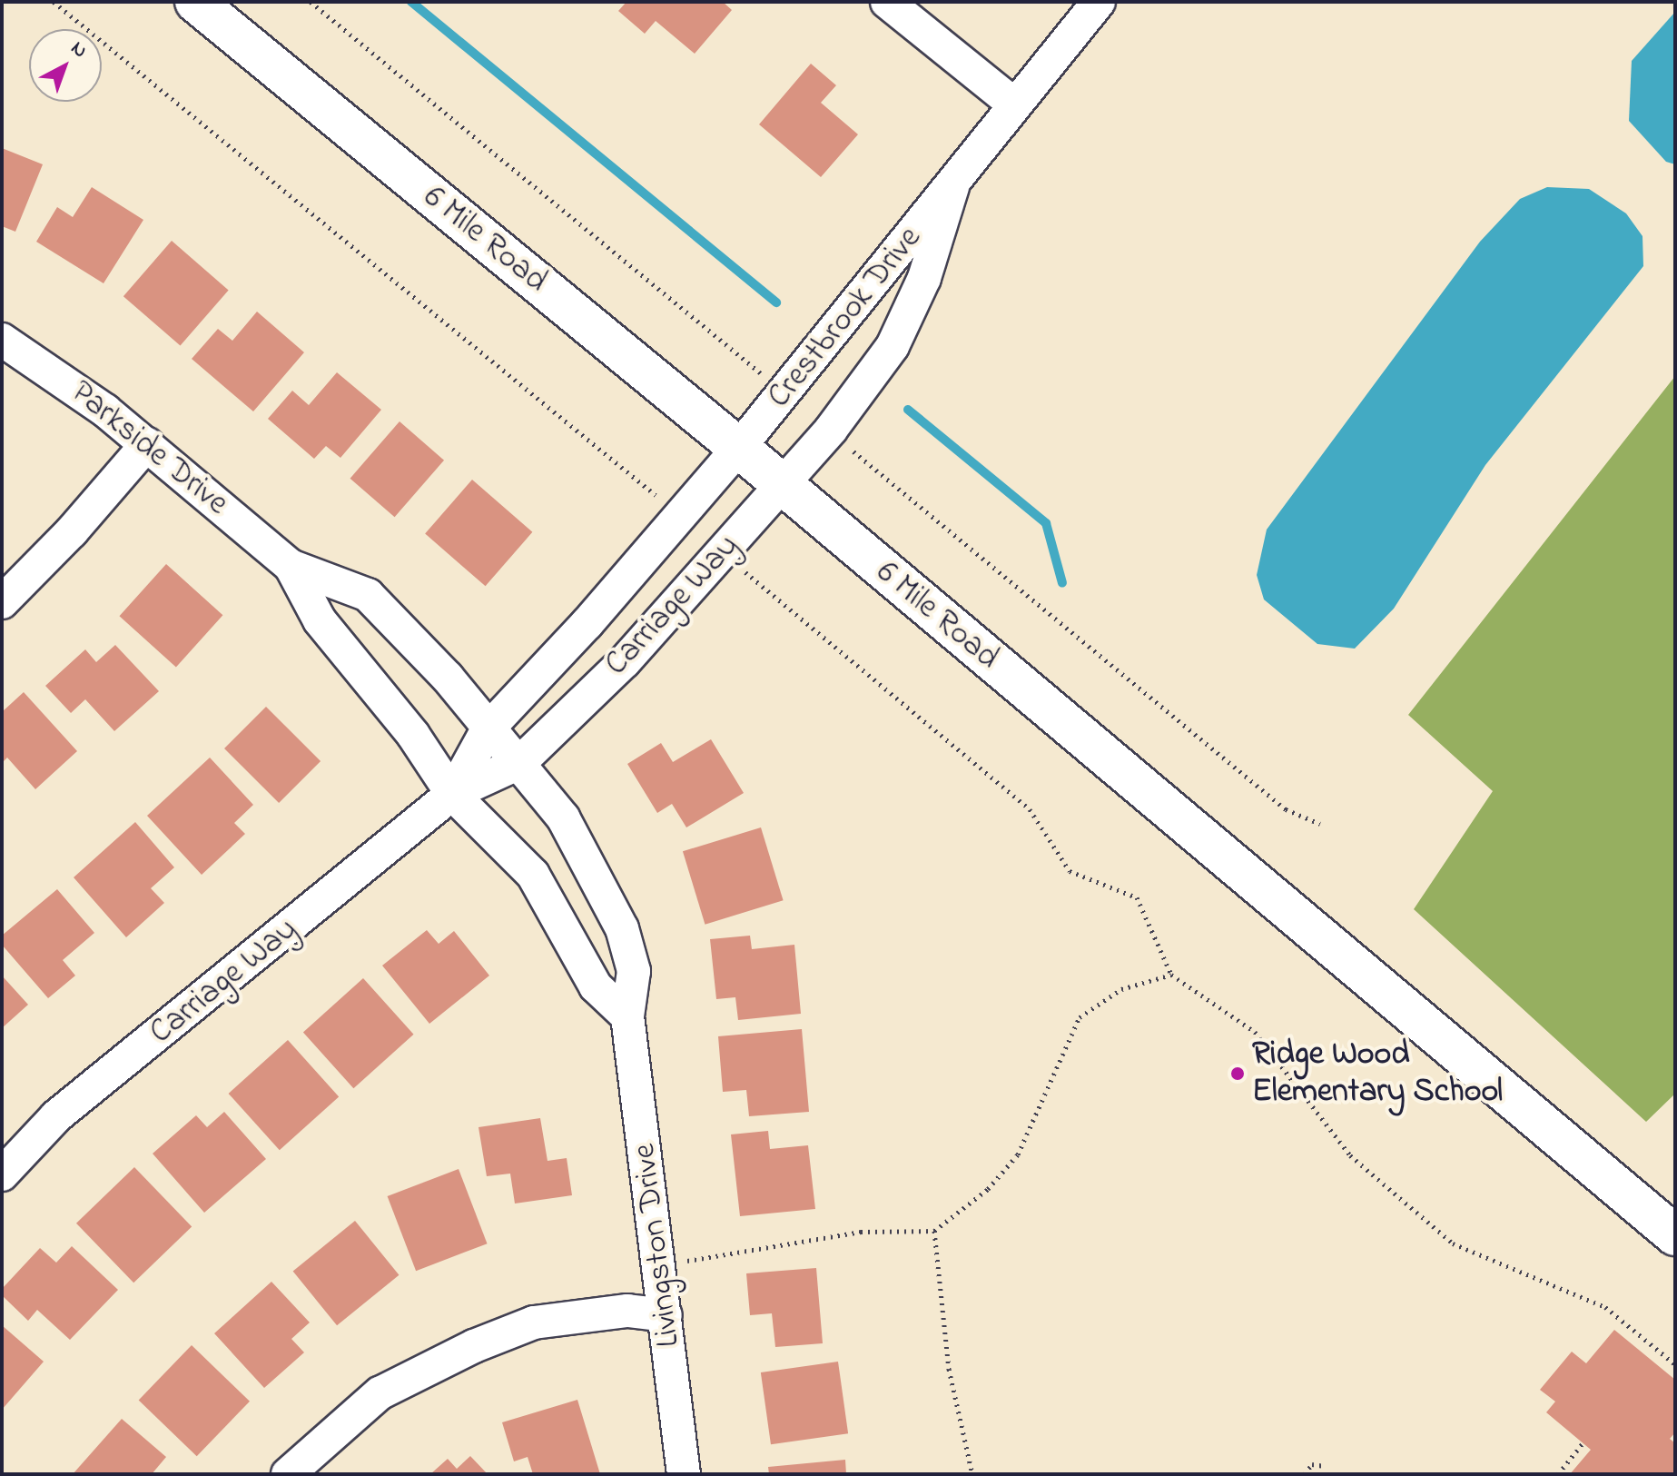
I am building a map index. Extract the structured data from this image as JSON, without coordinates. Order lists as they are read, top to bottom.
{
  "streets": {
    "street": [
      "6 Mile Road",
      "Crestbrook Drive",
      "Parkside Drive",
      "Carriage Way",
      "Livingston Drive"
    ]
  },
  "crossings": [
    ["6 Mile Road", "Crestbrook Drive"],
    ["6 Mile Road", "Carriage Way"],
    ["Crestbrook Drive", "Carriage Way"],
    ["Parkside Drive", "Carriage Way"],
    ["Parkside Drive", "Livingston Drive"],
    ["Carriage Way", "Livingston Drive"]
  ],
  "places": ["Ridge Wood Elementary School"],
  "north": "top right"
}
